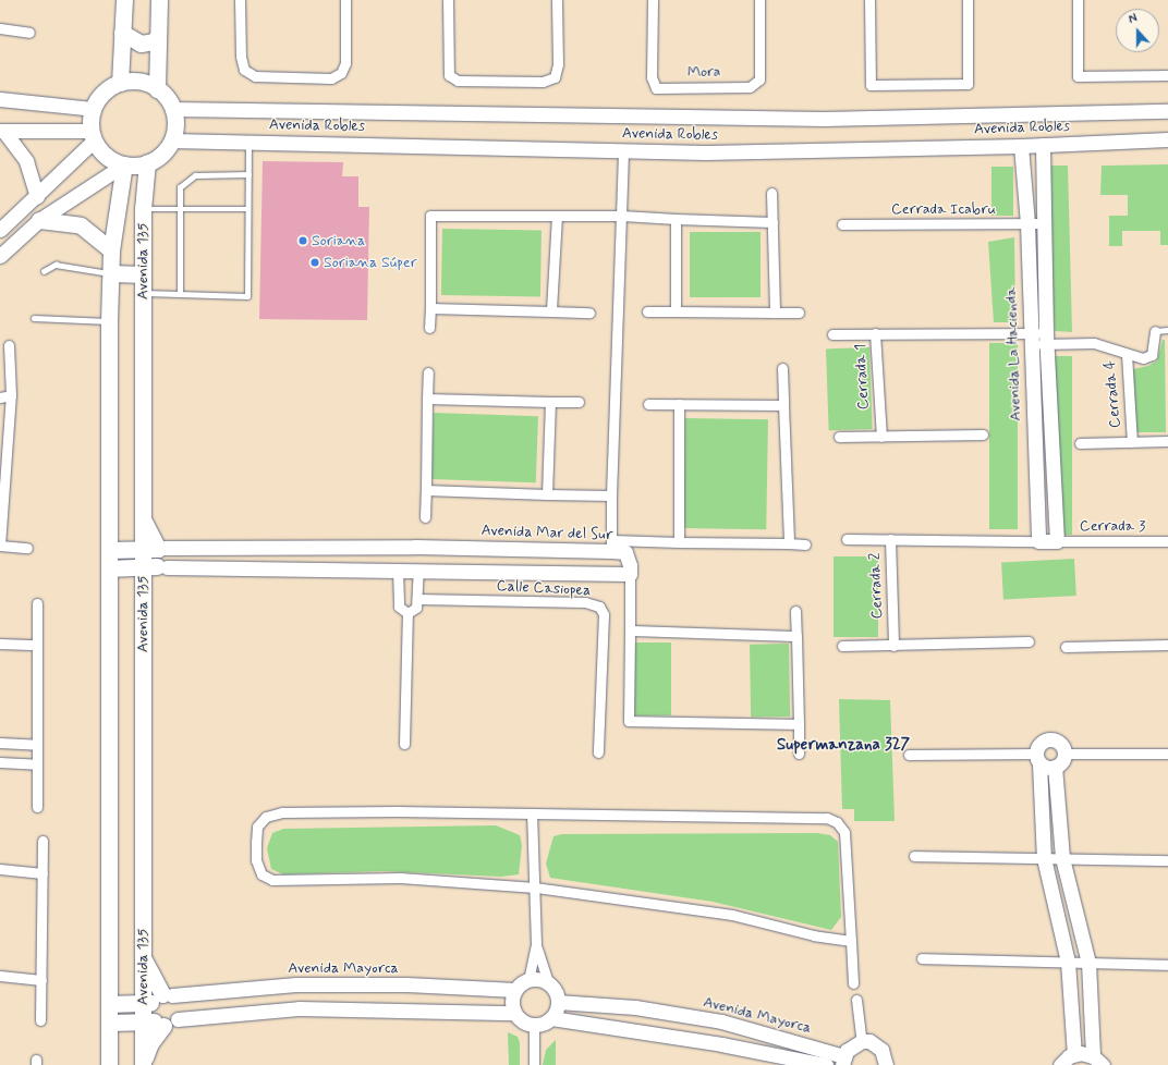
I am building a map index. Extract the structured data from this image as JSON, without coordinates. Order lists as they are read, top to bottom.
{
  "streets": {
    "main road": ["Avenida 135"],
    "street": [
      "Mora",
      "Avenida Robles",
      "Cerrada Icabru",
      "Avenida La Hacienda",
      "Cerrada 1",
      "Cerrada 4",
      "Cerrada 3",
      "Avenida Mar del Sur",
      "Cerrada 2",
      "Calle Casiopea",
      "Avenida Mayorca"
    ]
  },
  "crossings": [
    ["Avenida Robles", "Avenida 135"],
    ["Avenida Robles", "Avenida La Hacienda"],
    ["Cerrada Icabru", "Avenida La Hacienda"],
    ["Avenida 135", "Avenida Mar del Sur"],
    ["Avenida 135", "Avenida Mayorca"],
    ["Avenida La Hacienda", "Cerrada 1"],
    ["Avenida La Hacienda", "Cerrada 2"],
    ["Cerrada 1", "Cerrada 4"]
  ],
  "districts": ["Supermanzana 327"],
  "places": ["Soriana", "Soriana Súper"],
  "north": "top"
}
